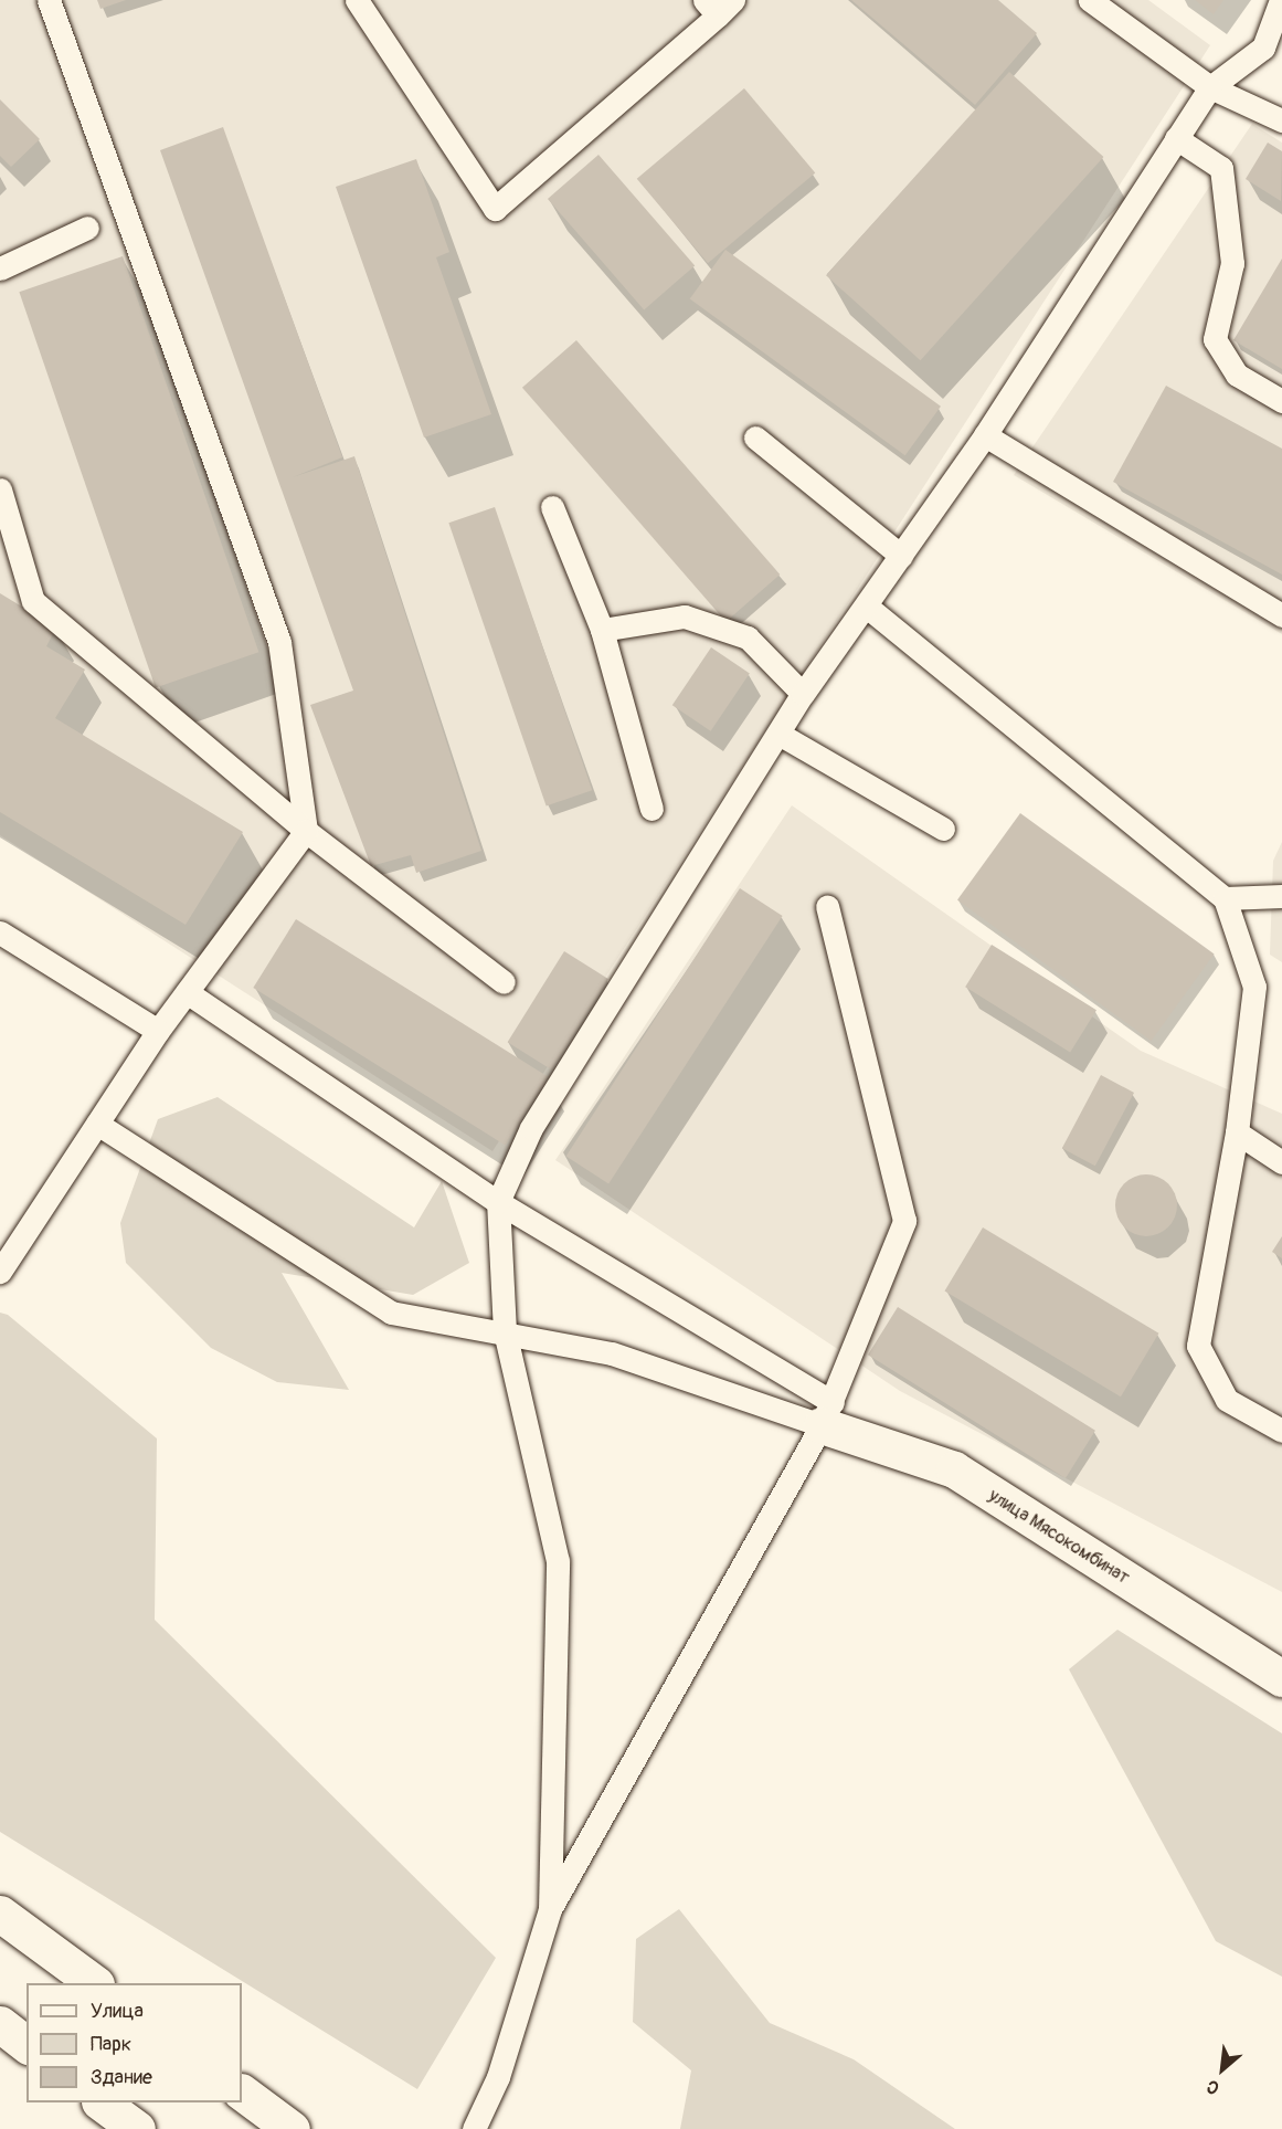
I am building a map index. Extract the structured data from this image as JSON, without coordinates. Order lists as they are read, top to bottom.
{
  "streets": {
    "street": ["улица Мясокомбинат"]
  },
  "legend": ["Улица", "Парк", "Здание"],
  "north": "bottom left"
}
